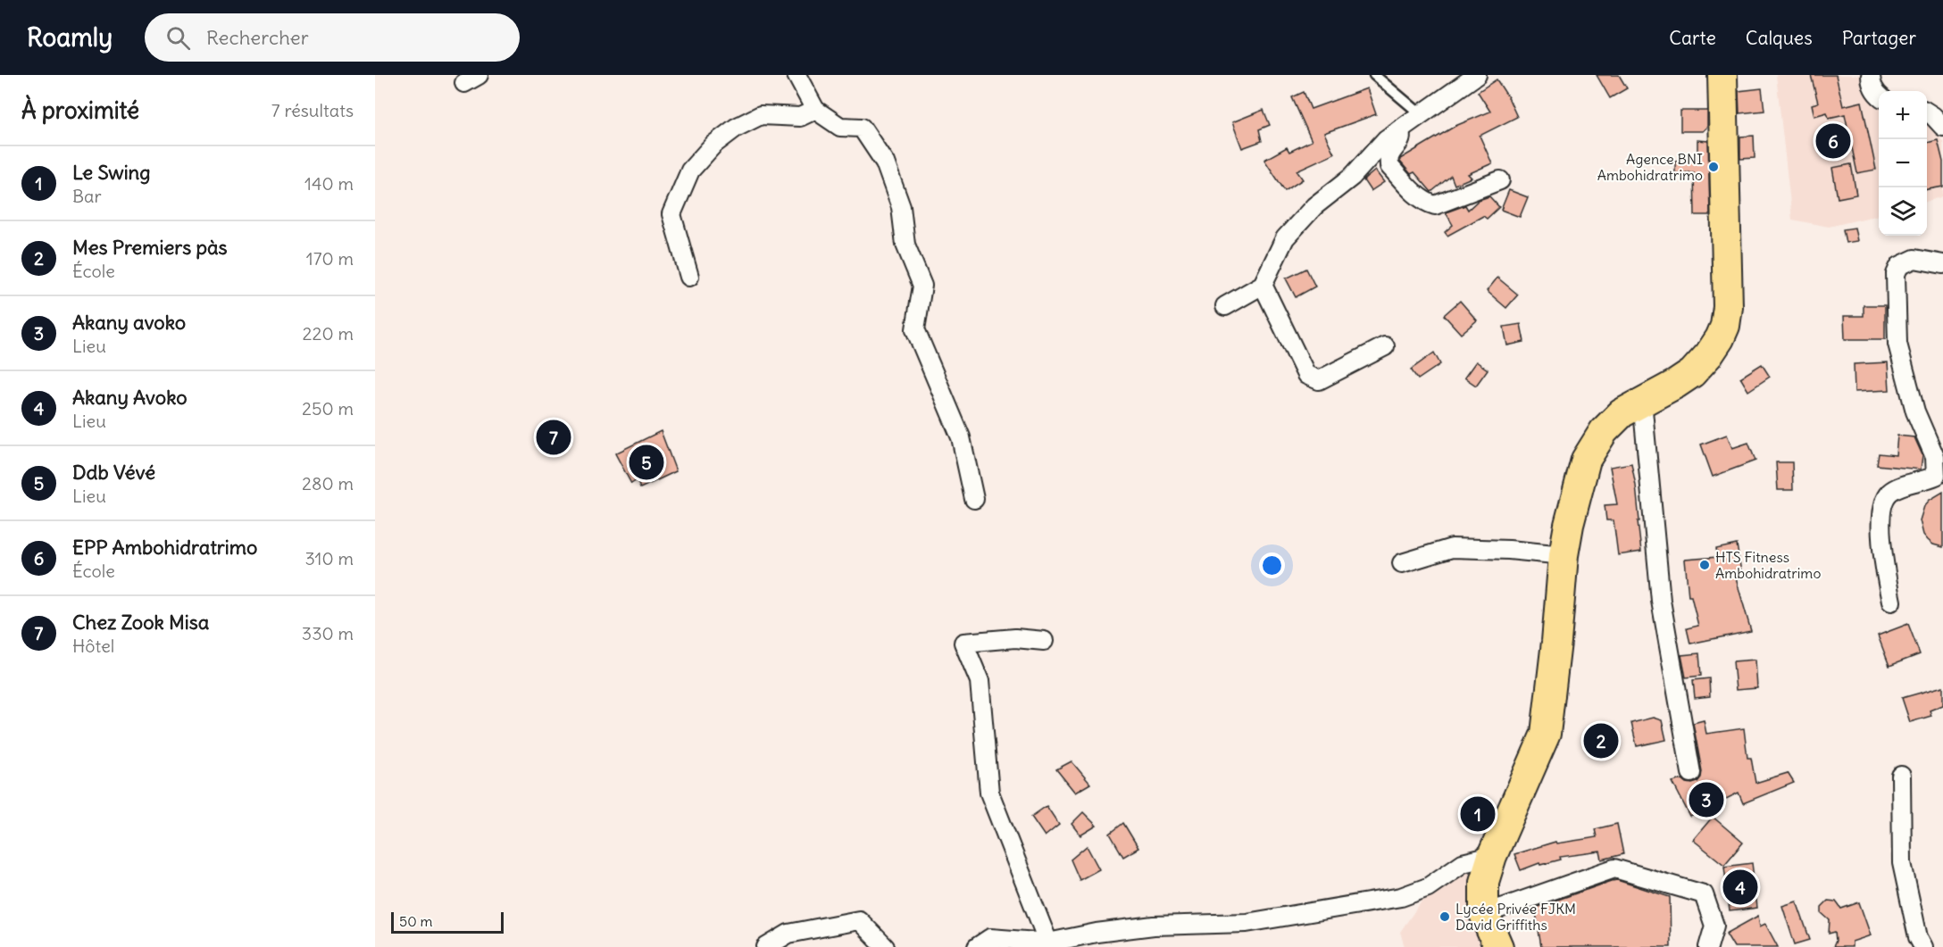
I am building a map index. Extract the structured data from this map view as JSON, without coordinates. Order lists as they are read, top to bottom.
{
  "places": ["Agence BNI Ambohidratrimo", "HTS Fitness Ambohidratrimo", "Lycée Privée FJKM David Griffiths"],
  "scale_bar": "50 m",
  "page": {
    "header": "Roamly",
    "search": "Rechercher",
    "nav": ["Carte", "Calques", "Partager"],
    "heading": ["À proximité", "7 résultats"],
    "map_buttons": ["+", "−"],
    "pins": [
      "6",
      "7",
      "5",
      "2",
      "3",
      "1",
      "4"
    ],
    "list": [
      {
        "mark": "1",
        "name": "Le Swing",
        "note": "Bar",
        "value": "140 m"
      },
      {
        "mark": "2",
        "name": "Mes Premiers pàs",
        "note": "École",
        "value": "170 m"
      },
      {
        "mark": "3",
        "name": "Akany avoko",
        "note": "Lieu",
        "value": "220 m"
      },
      {
        "mark": "4",
        "name": "Akany Avoko",
        "note": "Lieu",
        "value": "250 m"
      },
      {
        "mark": "5",
        "name": "Ddb Vévé",
        "note": "Lieu",
        "value": "280 m"
      },
      {
        "mark": "6",
        "name": "EPP Ambohidratrimo",
        "note": "École",
        "value": "310 m"
      },
      {
        "mark": "7",
        "name": "Chez Zook Misa",
        "note": "Hôtel",
        "value": "330 m"
      }
    ],
    "scale": "50 m"
  }
}
